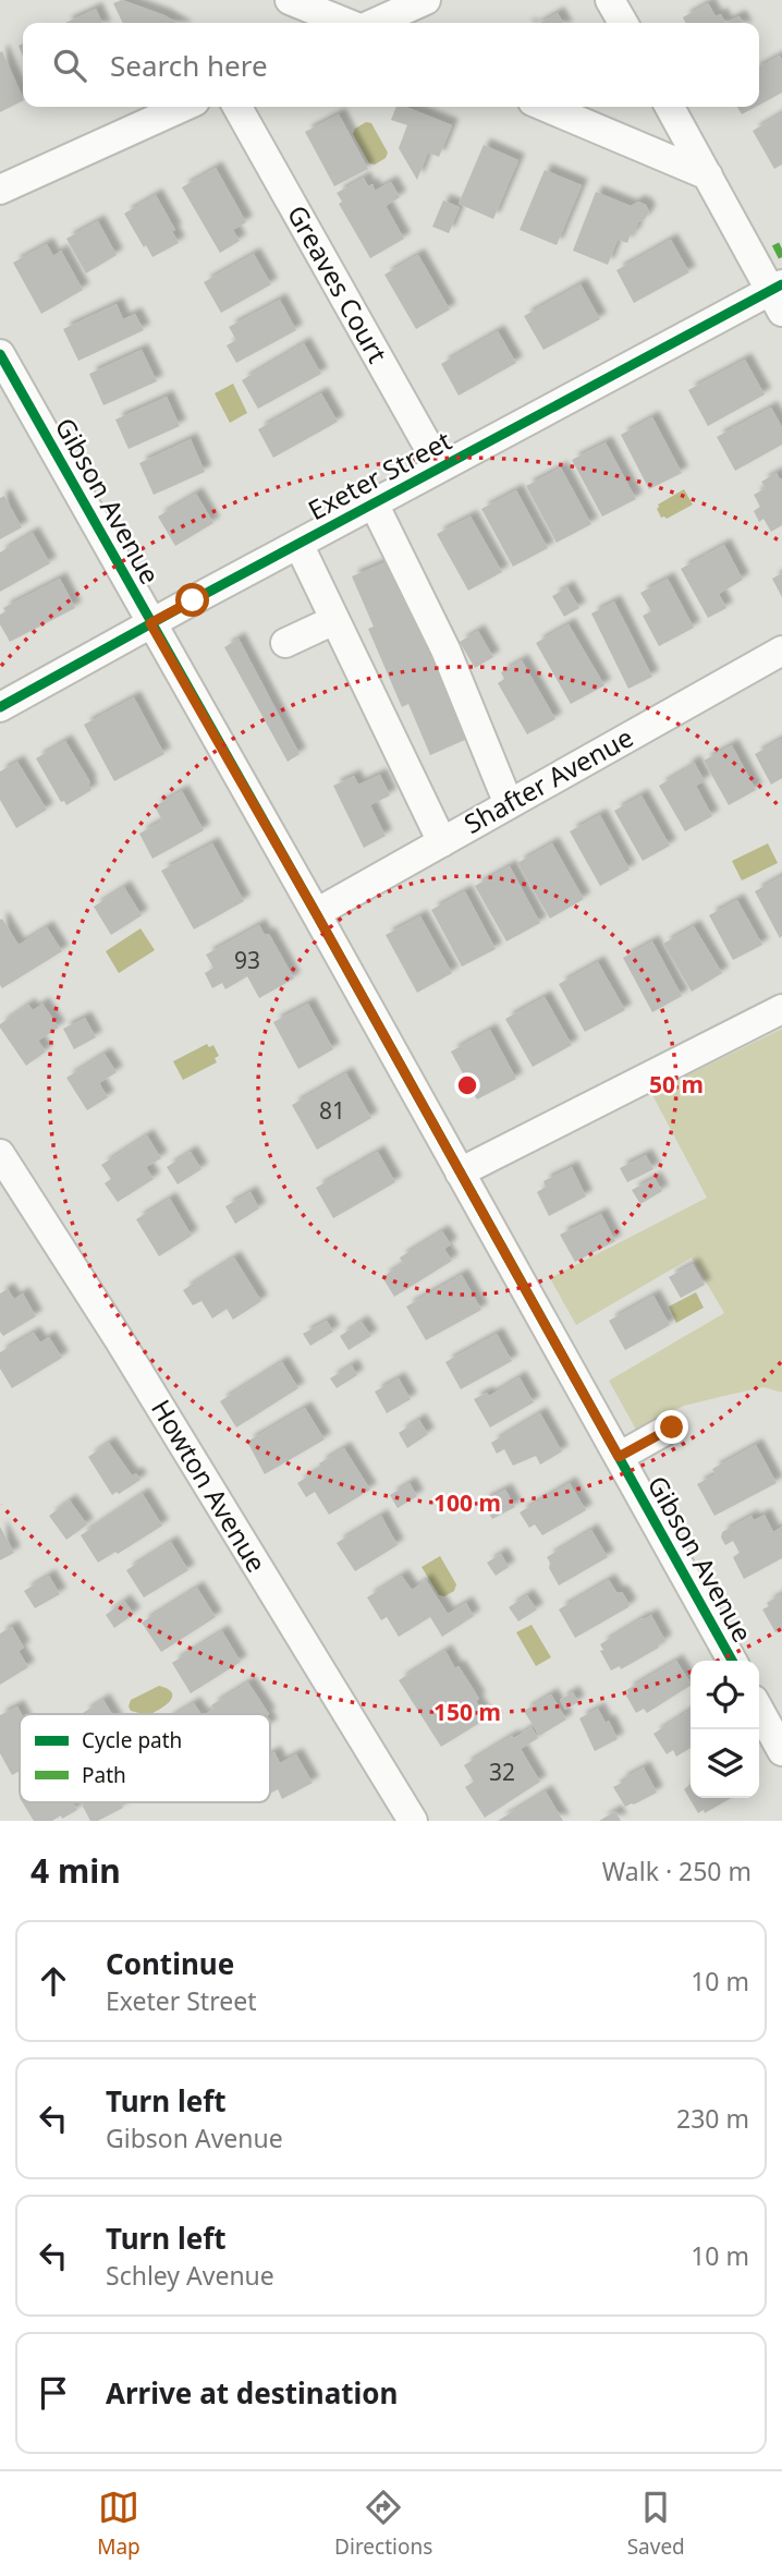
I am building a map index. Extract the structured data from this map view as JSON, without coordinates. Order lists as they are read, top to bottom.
{
  "streets": {
    "street": [
      "Greaves Court",
      "Exeter Street",
      "Gibson Avenue",
      "Shafter Avenue",
      "Howton Avenue"
    ]
  },
  "crossings": [
    ["Greaves Court", "Exeter Street"],
    ["Exeter Street", "Gibson Avenue"],
    ["Gibson Avenue", "Shafter Avenue"]
  ],
  "house_numbers": ["93", "81", "32"],
  "legend": ["Cycle path", "Path"],
  "page": {
    "search": "Search here",
    "heading": ["4 min", "Walk · 250 m"],
    "list": [
      ["Continue", "Exeter Street", "10 m"],
      ["Turn left", "Gibson Avenue", "230 m"],
      ["Turn left", "Schley Avenue", "10 m"],
      "Arrive at destination"
    ],
    "nav": ["Map", "Directions", "Saved"]
  },
  "rings": ["50 m", "100 m", "150 m"]
}
